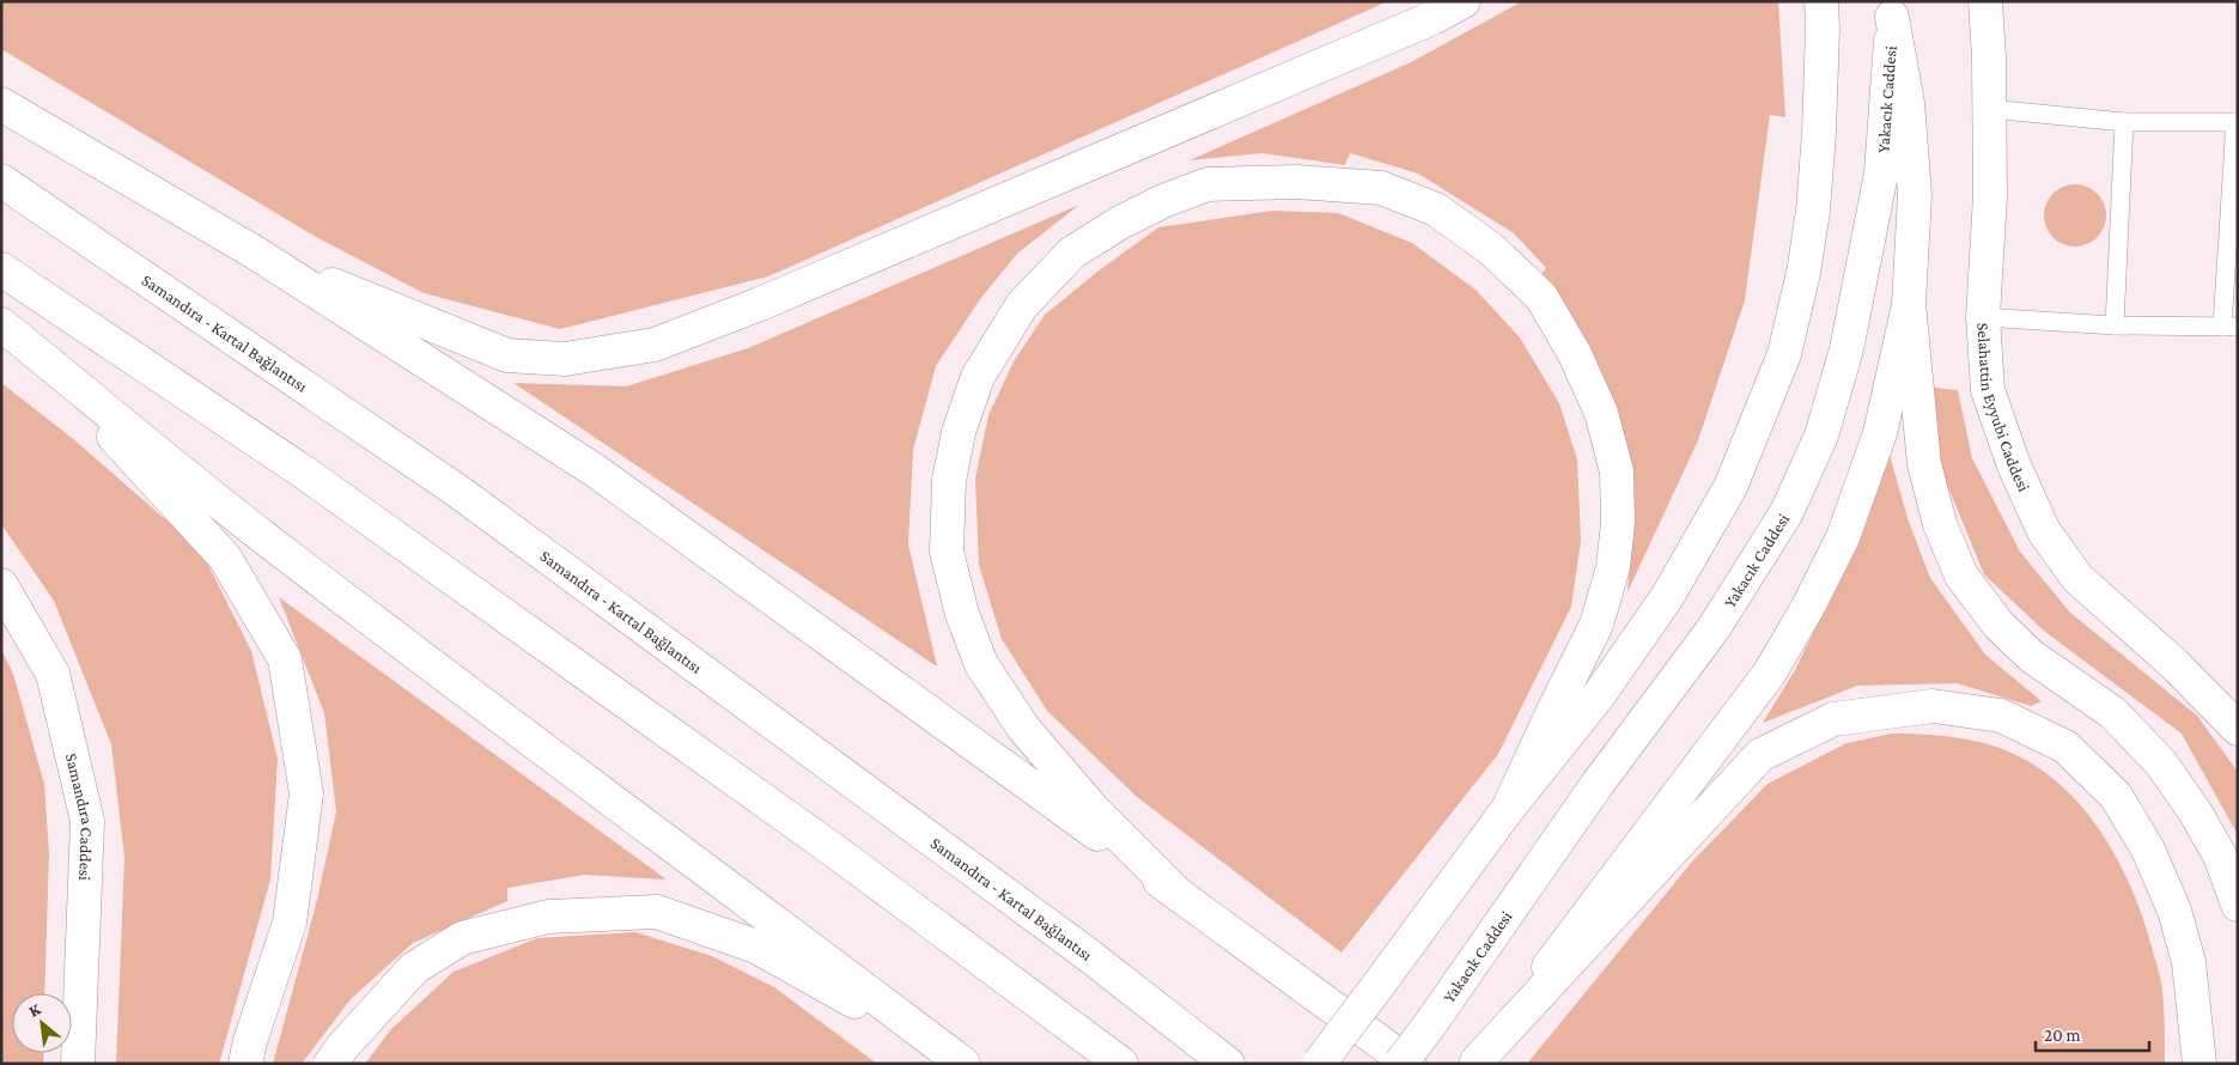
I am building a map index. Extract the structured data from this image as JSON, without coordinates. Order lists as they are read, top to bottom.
{
  "streets": {
    "main road": [
      "Yakacık Caddesi",
      "Samandıra - Kartal Bağlantısı",
      "Selahattin Eyyubi Caddesi",
      "Samandıra Caddesi"
    ]
  },
  "scale_bar": "20 m",
  "north": "top left"
}
